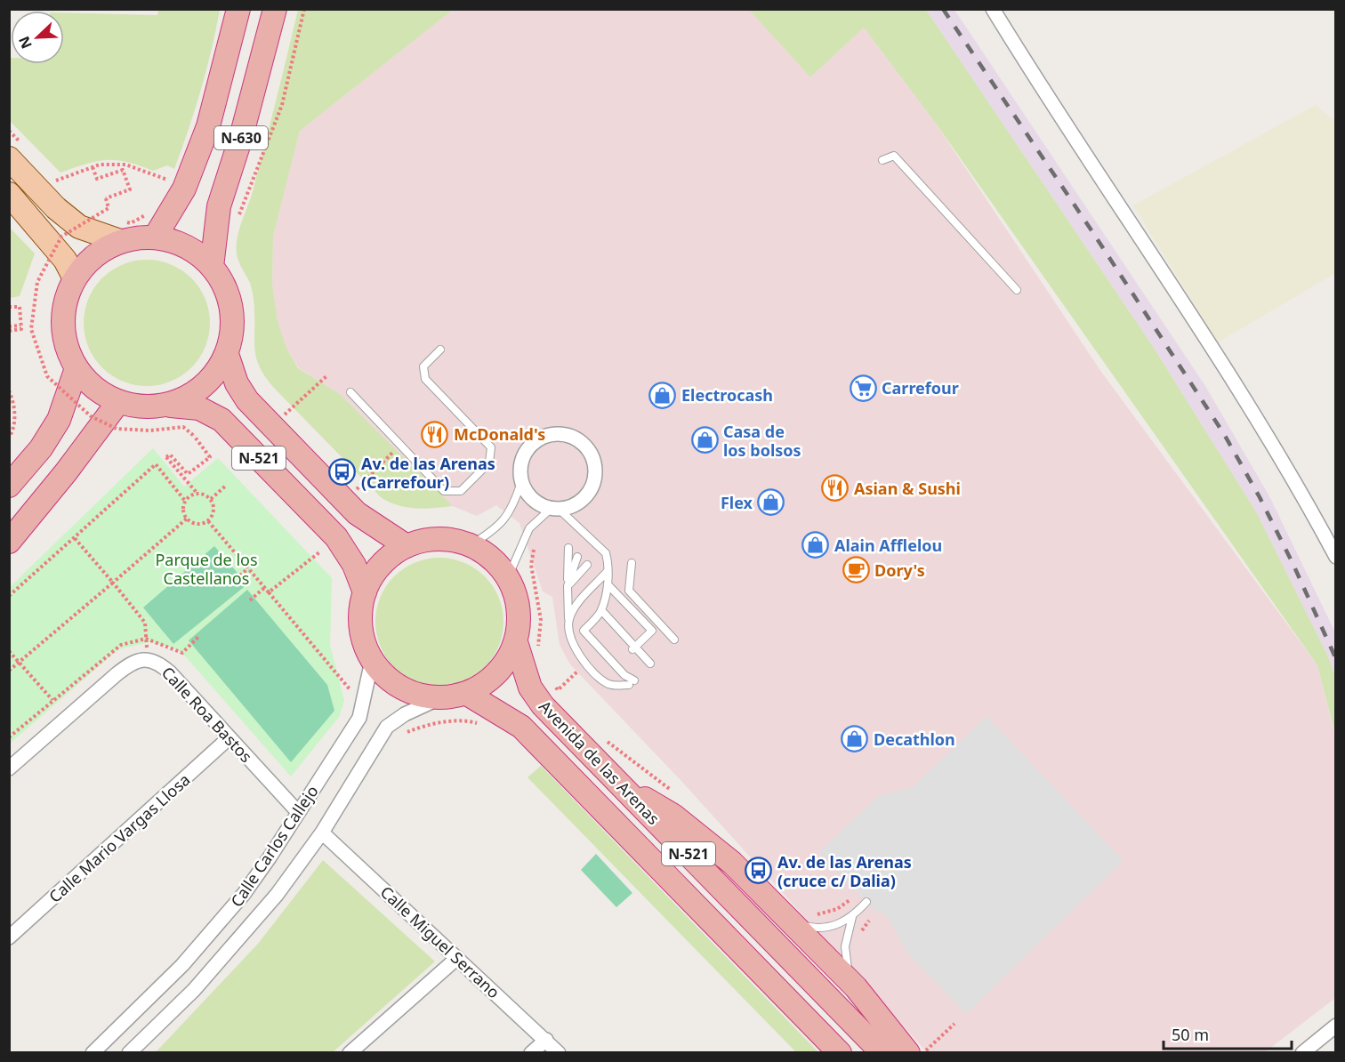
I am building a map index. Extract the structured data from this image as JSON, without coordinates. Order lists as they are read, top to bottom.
{
  "streets": {
    "highway": ["N-630", "N-521", "Avenida de las Arenas"],
    "street": [
      "Calle Roa Bastos",
      "Calle Mario Vargas Llosa",
      "Calle Carlos Callejo",
      "Calle Miguel Serrano"
    ]
  },
  "crossings": [
    ["N-630", "N-521"],
    ["N-521", "Avenida de las Arenas"],
    ["N-521", "Calle Carlos Callejo"],
    ["Calle Roa Bastos", "Calle Mario Vargas Llosa"],
    ["Calle Roa Bastos", "Calle Carlos Callejo"],
    ["Avenida de las Arenas", "Calle Carlos Callejo"],
    ["Calle Carlos Callejo", "Calle Miguel Serrano"]
  ],
  "parks": ["Parque de los Castellanos"],
  "places": {
    "supermarket": ["Carrefour"],
    "shop": [
      "Electrocash",
      "Casa de los bolsos",
      "Flex",
      "Alain Afflelou",
      "Decathlon"
    ],
    "restaurant": ["McDonald's", "Asian & Sushi"],
    "bus stop": ["Av. de las Arenas (Carrefour)", "Av. de las Arenas (cruce c/ Dalia)"],
    "cafe": ["Dory's"]
  },
  "scale_bar": "50 m",
  "north": "bottom left"
}
